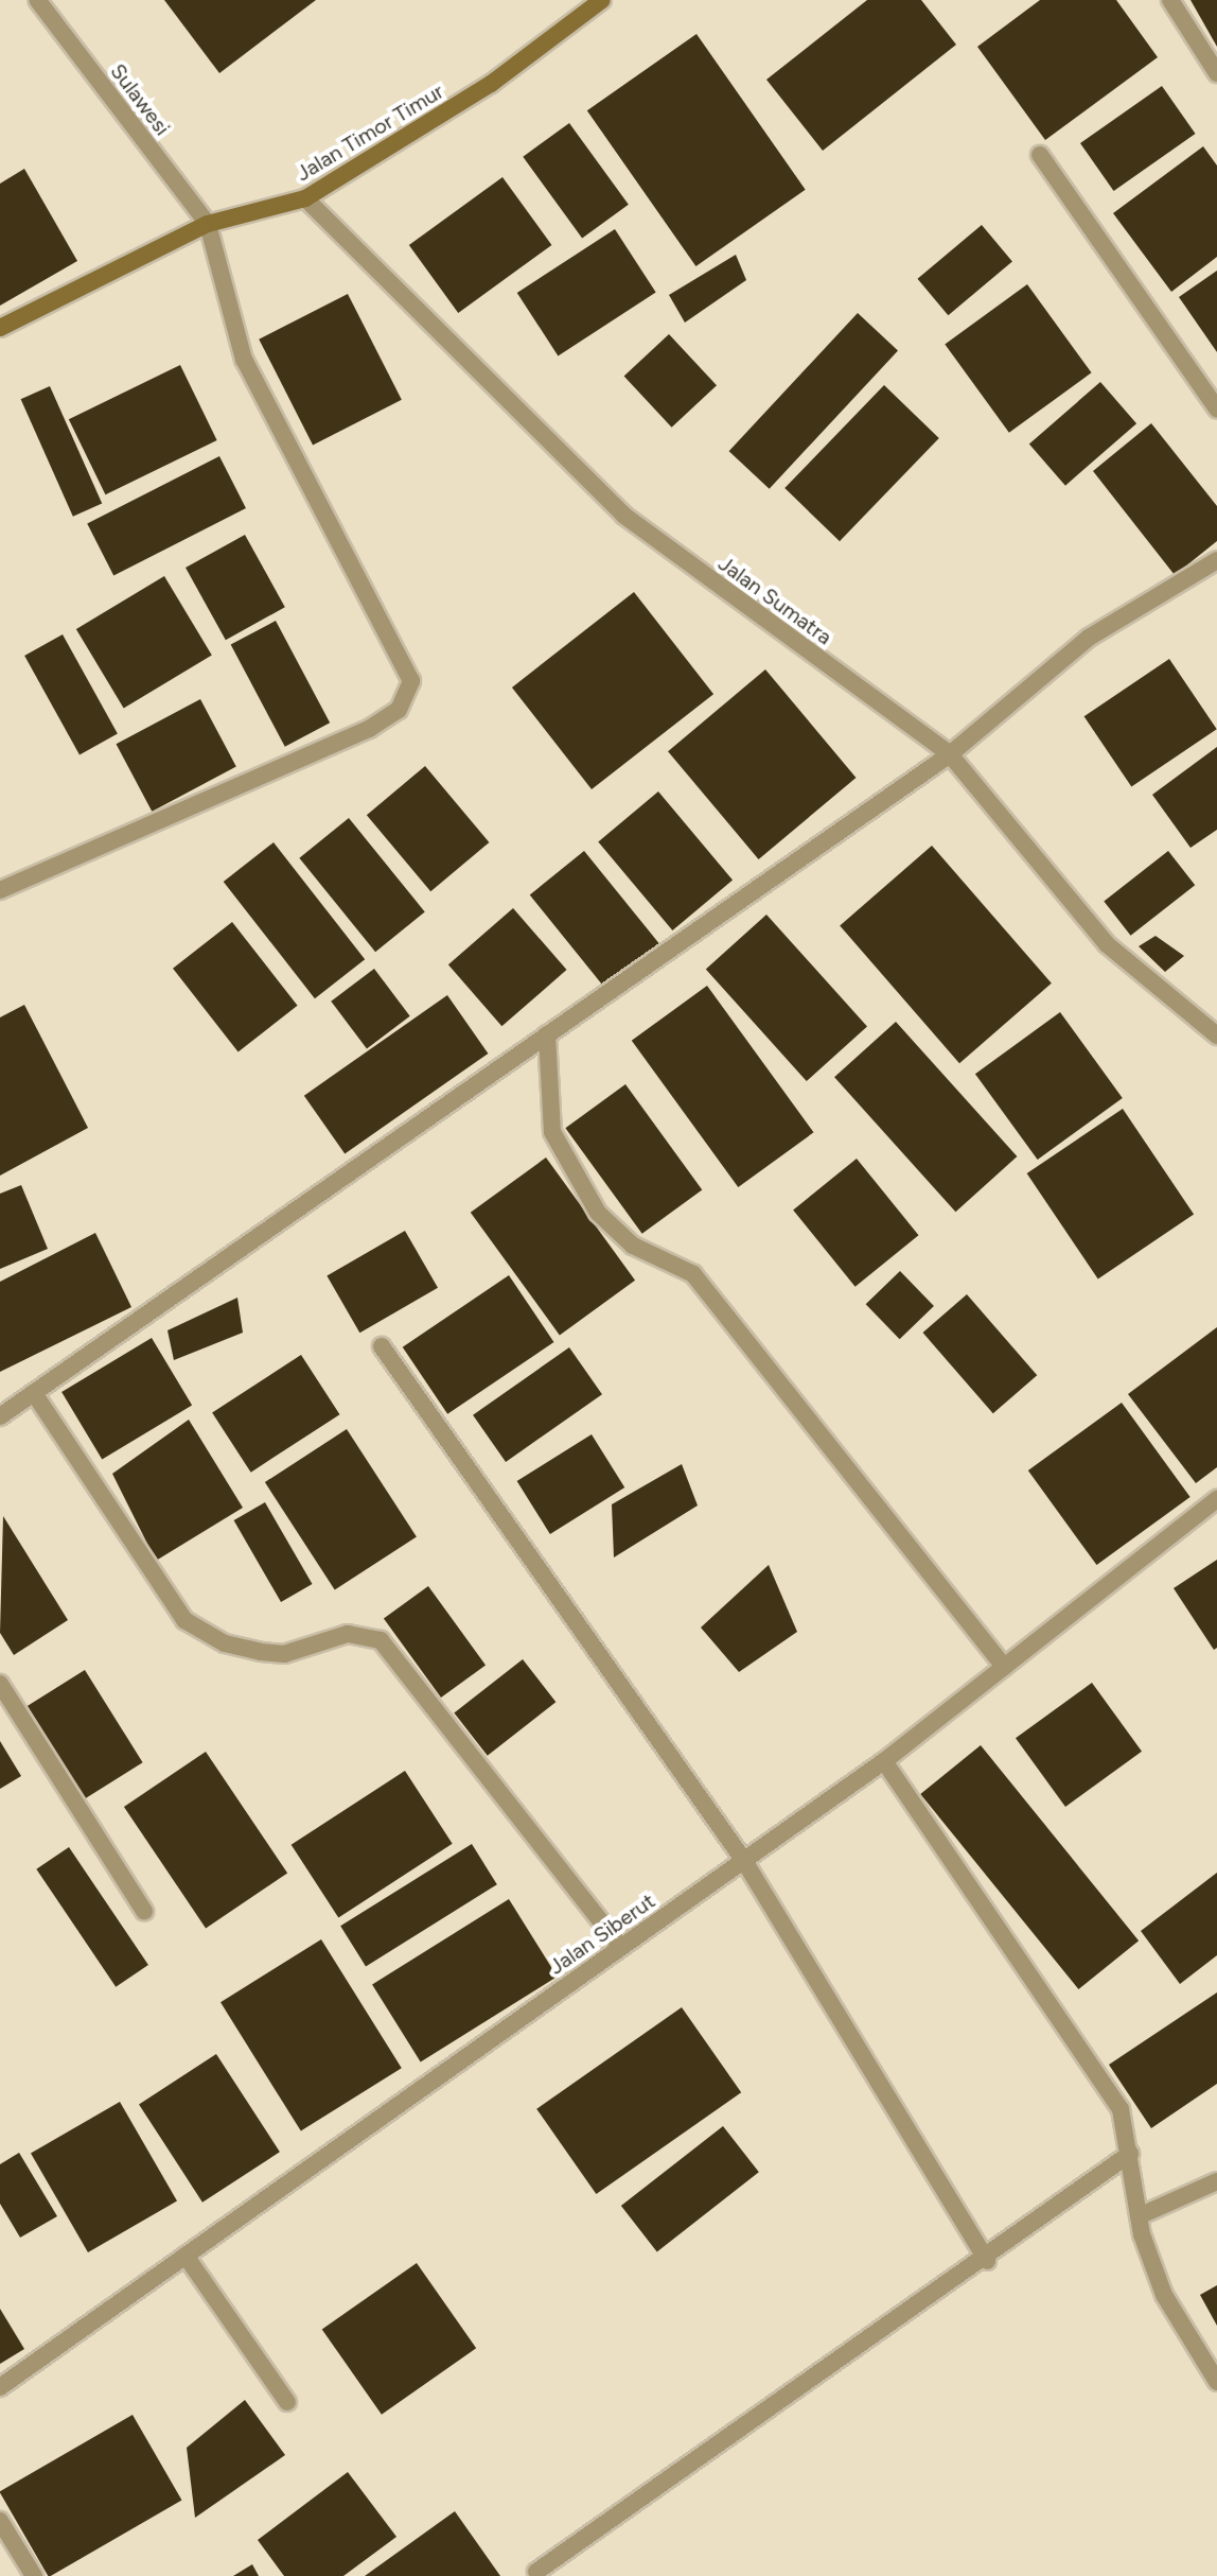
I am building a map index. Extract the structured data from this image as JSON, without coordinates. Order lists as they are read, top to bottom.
{
  "streets": {
    "street": [
      "Sulawesi",
      "Jalan Timor Timur",
      "Jalan Sumatra",
      "Jalan Siberut"
    ]
  },
  "crossings": [
    ["Sulawesi", "Jalan Timor Timur"],
    ["Jalan Timor Timur", "Jalan Sumatra"]
  ]
}
